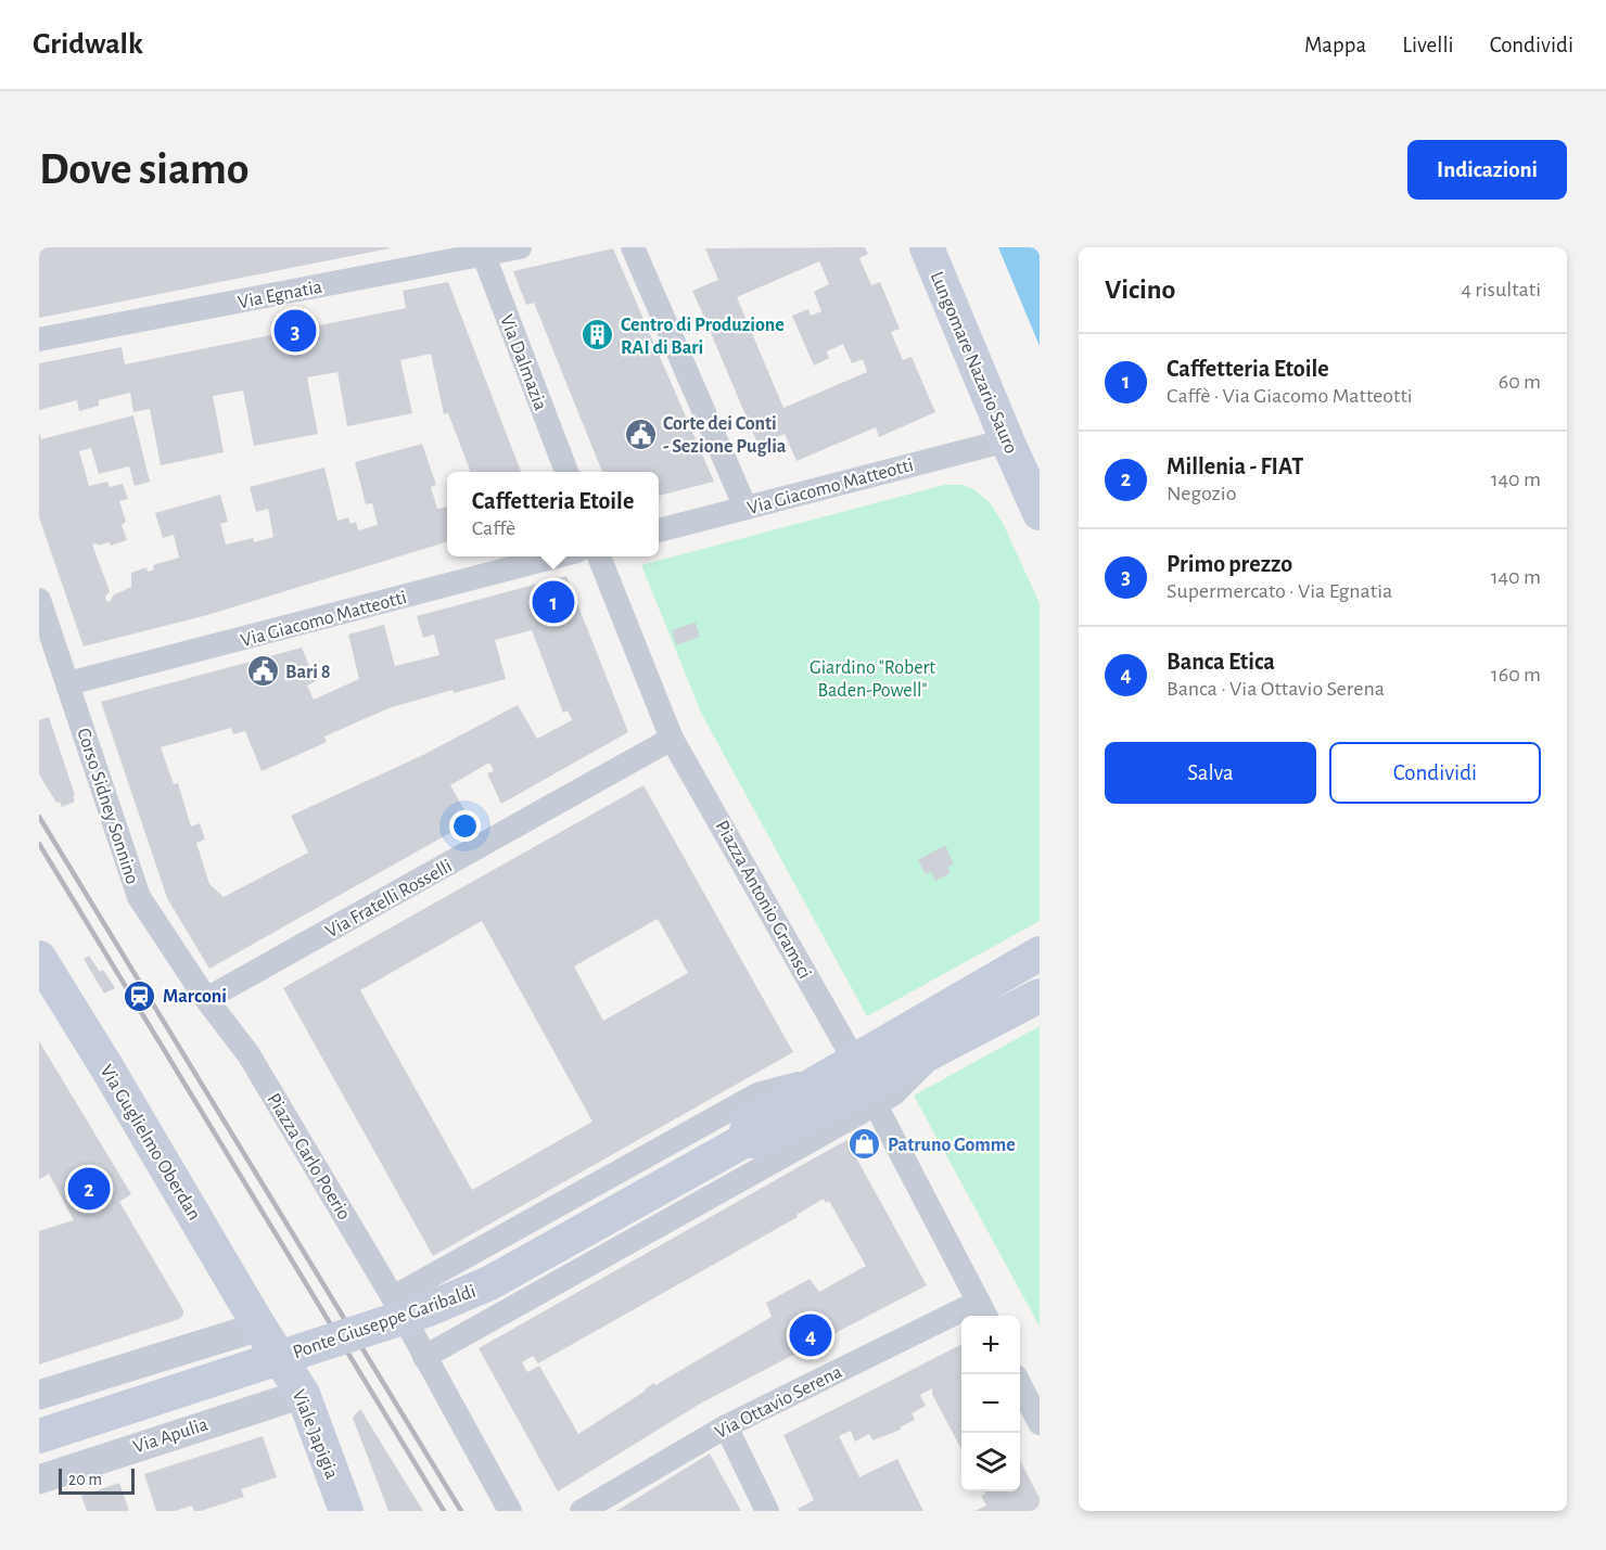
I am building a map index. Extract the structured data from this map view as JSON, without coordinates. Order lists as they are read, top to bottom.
{
  "streets": {
    "main road": [
      "Lungomare Nazario Sauro",
      "Via Guglielmo Oberdan",
      "Ponte Giuseppe Garibaldi",
      "Viale Japigia"
    ],
    "street": [
      "Via Egnatia",
      "Via Dalmazia",
      "Via Giacomo Matteotti",
      "Corso Sidney Sonnino",
      "Via Fratelli Rosselli",
      "Piazza Antonio Gramsci",
      "Piazza Carlo Poerio",
      "Via Ottavio Serena",
      "Via Apulia"
    ]
  },
  "crossings": [
    ["Via Egnatia", "Via Dalmazia"],
    ["Lungomare Nazario Sauro", "Via Giacomo Matteotti"],
    ["Via Giacomo Matteotti", "Corso Sidney Sonnino"],
    ["Corso Sidney Sonnino", "Via Fratelli Rosselli"],
    ["Corso Sidney Sonnino", "Piazza Carlo Poerio"],
    ["Via Fratelli Rosselli", "Piazza Antonio Gramsci"],
    ["Via Fratelli Rosselli", "Piazza Carlo Poerio"],
    ["Via Guglielmo Oberdan", "Viale Japigia"],
    ["Viale Japigia", "Via Apulia"]
  ],
  "parks": ["Giardino \"Robert Baden-Powell\""],
  "places": {
    "building": ["Centro di Produzione RAI di Bari"],
    "public building": ["Corte dei Conti - Sezione Puglia", "Bari 8"],
    "station": ["Marconi"],
    "shop": ["Patruno Gomme"]
  },
  "scale_bar": "20 m",
  "page": {
    "header": "Gridwalk",
    "nav": ["Mappa", "Livelli", "Condividi"],
    "buttons": [
      "Indicazioni",
      ["Salva", "Condividi"]
    ],
    "title": "Dove siamo",
    "heading": ["Vicino", "4 risultati"],
    "pins": [
      "3",
      "1",
      "2",
      "4"
    ],
    "list": [
      {
        "mark": "1",
        "name": "Caffetteria Etoile",
        "note": "Caffè · Via Giacomo Matteotti",
        "value": "60 m"
      },
      {
        "mark": "2",
        "name": "Millenia - FIAT",
        "note": "Negozio",
        "value": "140 m"
      },
      {
        "mark": "3",
        "name": "Primo prezzo",
        "note": "Supermercato · Via Egnatia",
        "value": "140 m"
      },
      {
        "mark": "4",
        "name": "Banca Etica",
        "note": "Banca · Via Ottavio Serena",
        "value": "160 m"
      }
    ],
    "popup": ["Caffetteria Etoile", "Caffè"],
    "map_buttons": ["+", "−"],
    "scale": "20 m"
  }
}
